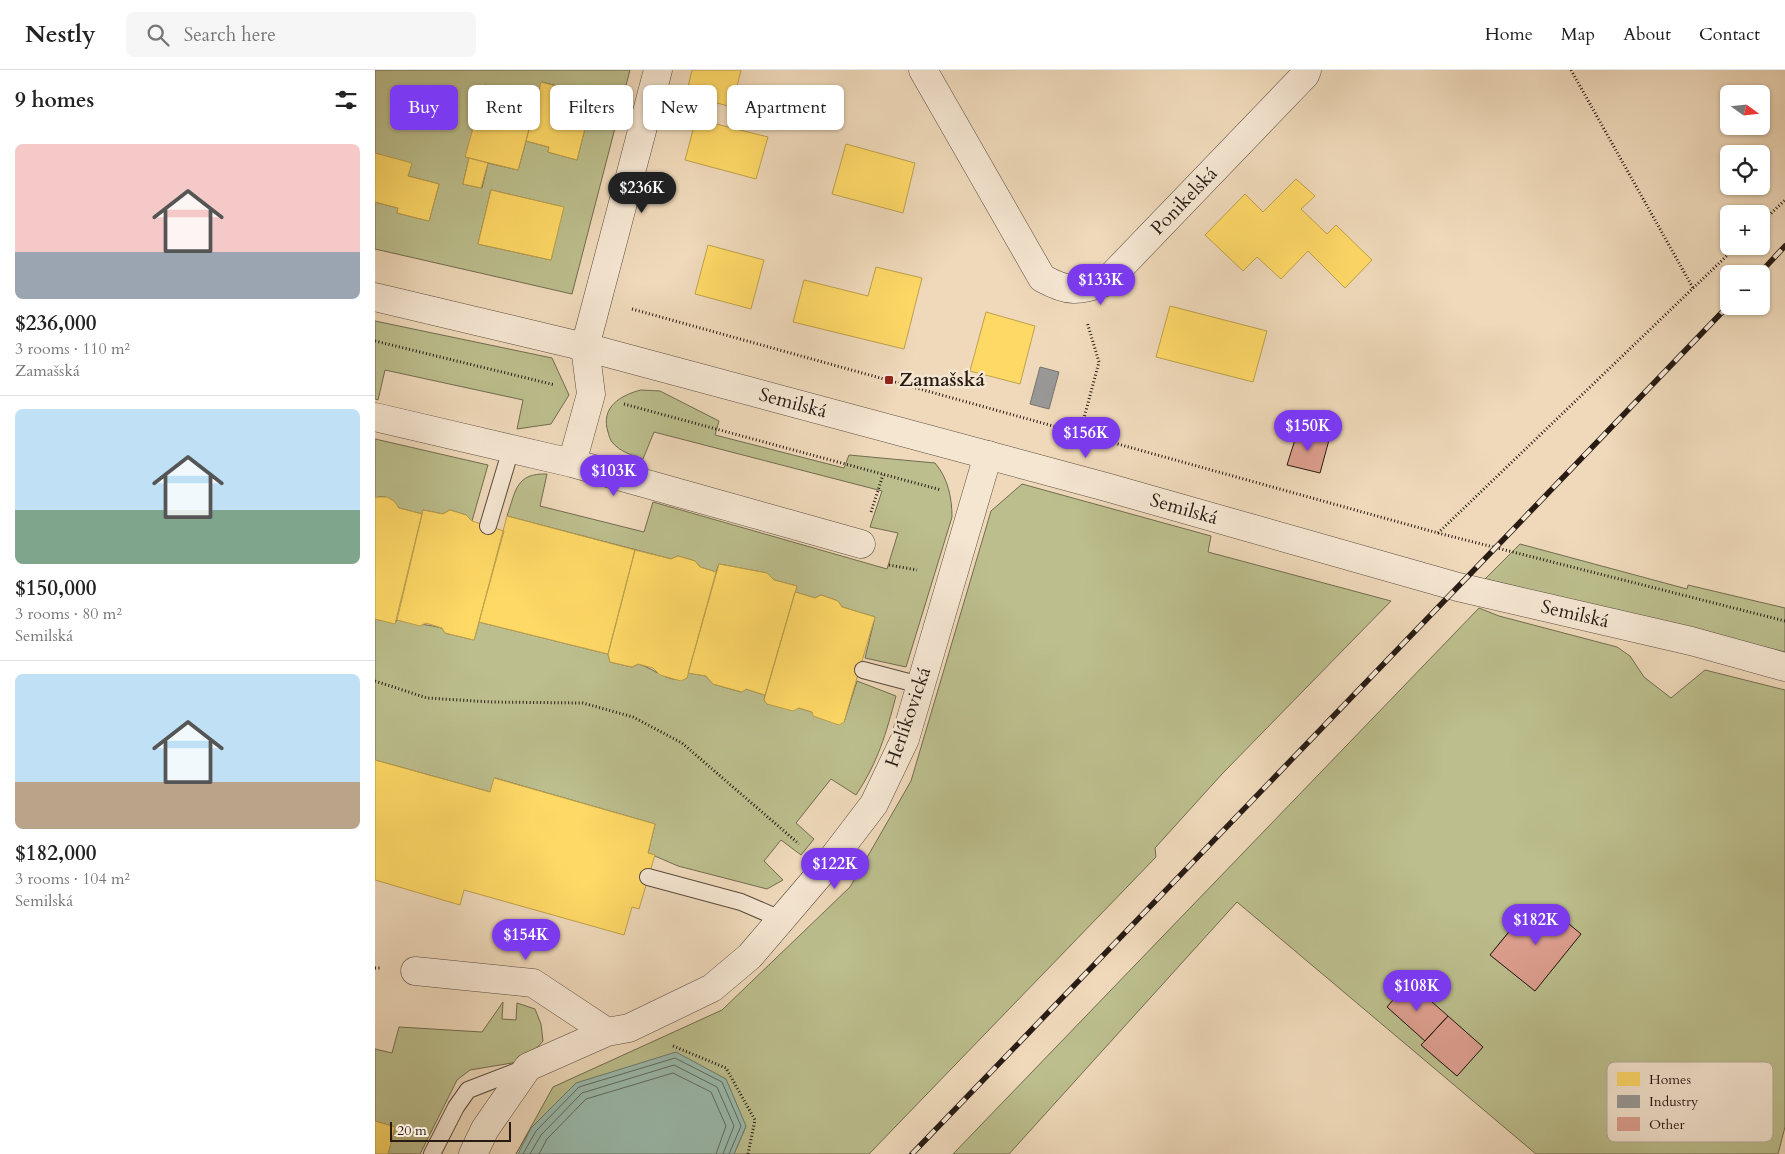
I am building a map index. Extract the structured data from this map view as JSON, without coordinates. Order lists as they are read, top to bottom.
{
  "streets": {
    "street": ["Ponikelská", "Semilská", "Herlíkovická"]
  },
  "crossings": [
    ["Semilská", "Herlíkovická"]
  ],
  "places": {
    "transit": ["Zamašská"]
  },
  "legend": ["Homes", "Industry", "Other"],
  "scale_bar": "20 m",
  "north": "right",
  "page": {
    "header": "Nestly",
    "search": "Search here",
    "nav": [
      "Home",
      "Map",
      "About",
      "Contact"
    ],
    "heading": "9 homes",
    "map_buttons": ["+", "−"],
    "chip": [
      "Buy",
      "Rent",
      "Filters",
      "New",
      "Apartment"
    ],
    "list": [
      {
        "name": "$236,000",
        "note": "3 rooms · 110 m² · Zamašská"
      },
      {
        "name": "$150,000",
        "note": "3 rooms · 80 m² · Semilská"
      },
      {
        "name": "$182,000",
        "note": "3 rooms · 104 m² · Semilská"
      }
    ],
    "price": [
      "$236K",
      "$133K",
      "$150K",
      "$156K",
      "$103K",
      "$122K",
      "$182K",
      "$154K",
      "$108K"
    ],
    "scale": "20 m"
  }
}
